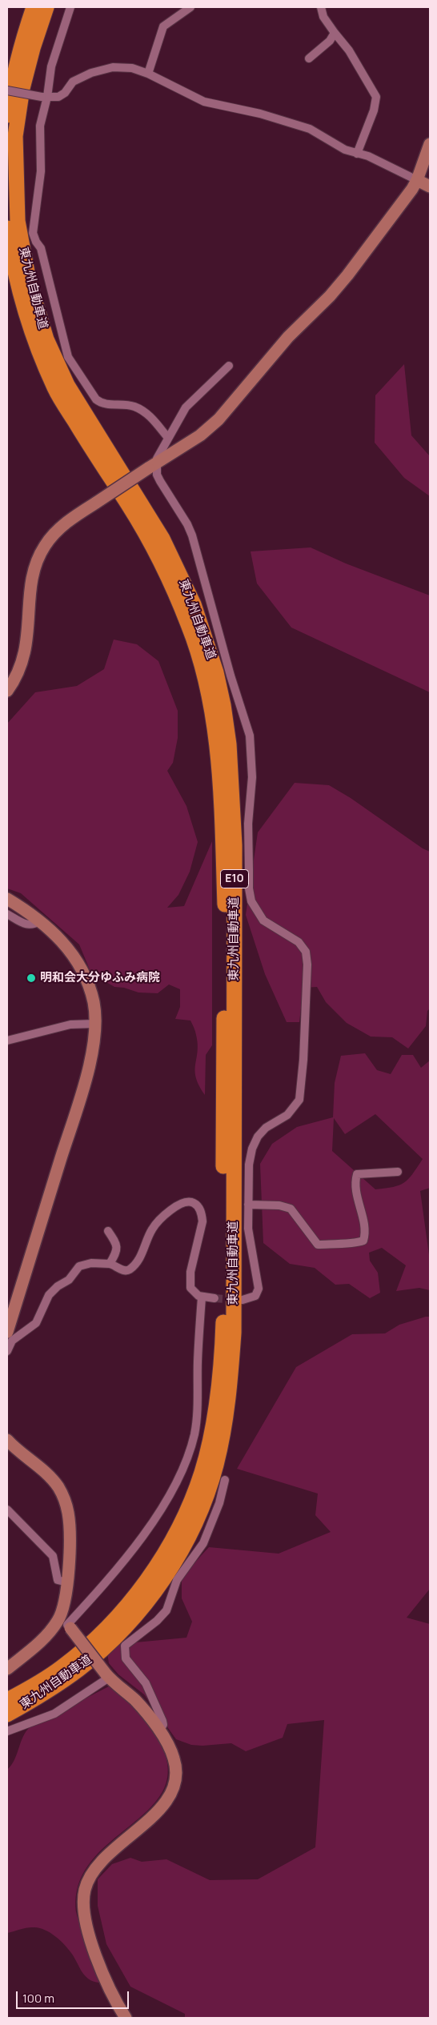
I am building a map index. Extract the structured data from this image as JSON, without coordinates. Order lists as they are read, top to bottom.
{
  "streets": {
    "highway": ["東九州自動車道", "E10"]
  },
  "places": ["明和会大分ゆふみ病院"],
  "scale_bar": "100 m"
}
